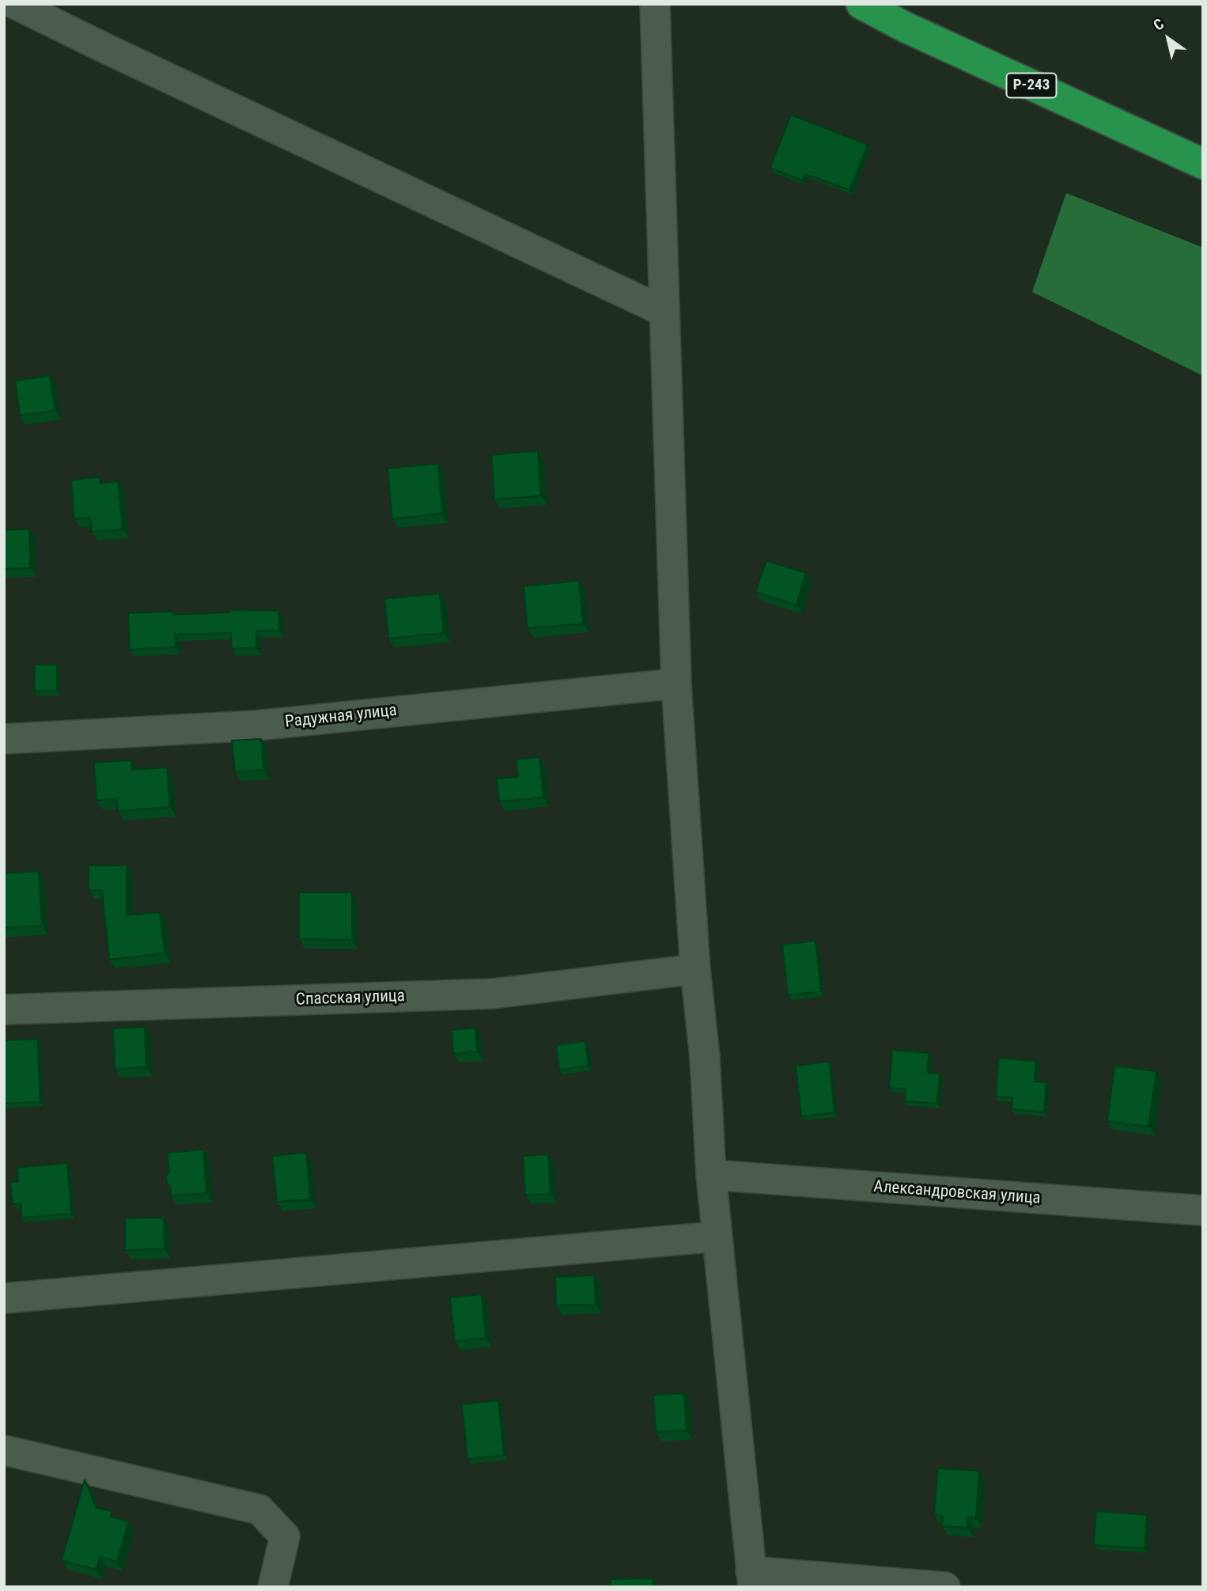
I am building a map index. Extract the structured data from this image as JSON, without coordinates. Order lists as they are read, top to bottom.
{
  "streets": {
    "highway": ["Р-243"],
    "street": ["Радужная улица", "Спасская улица", "Александровская улица"]
  },
  "north": "top left"
}
